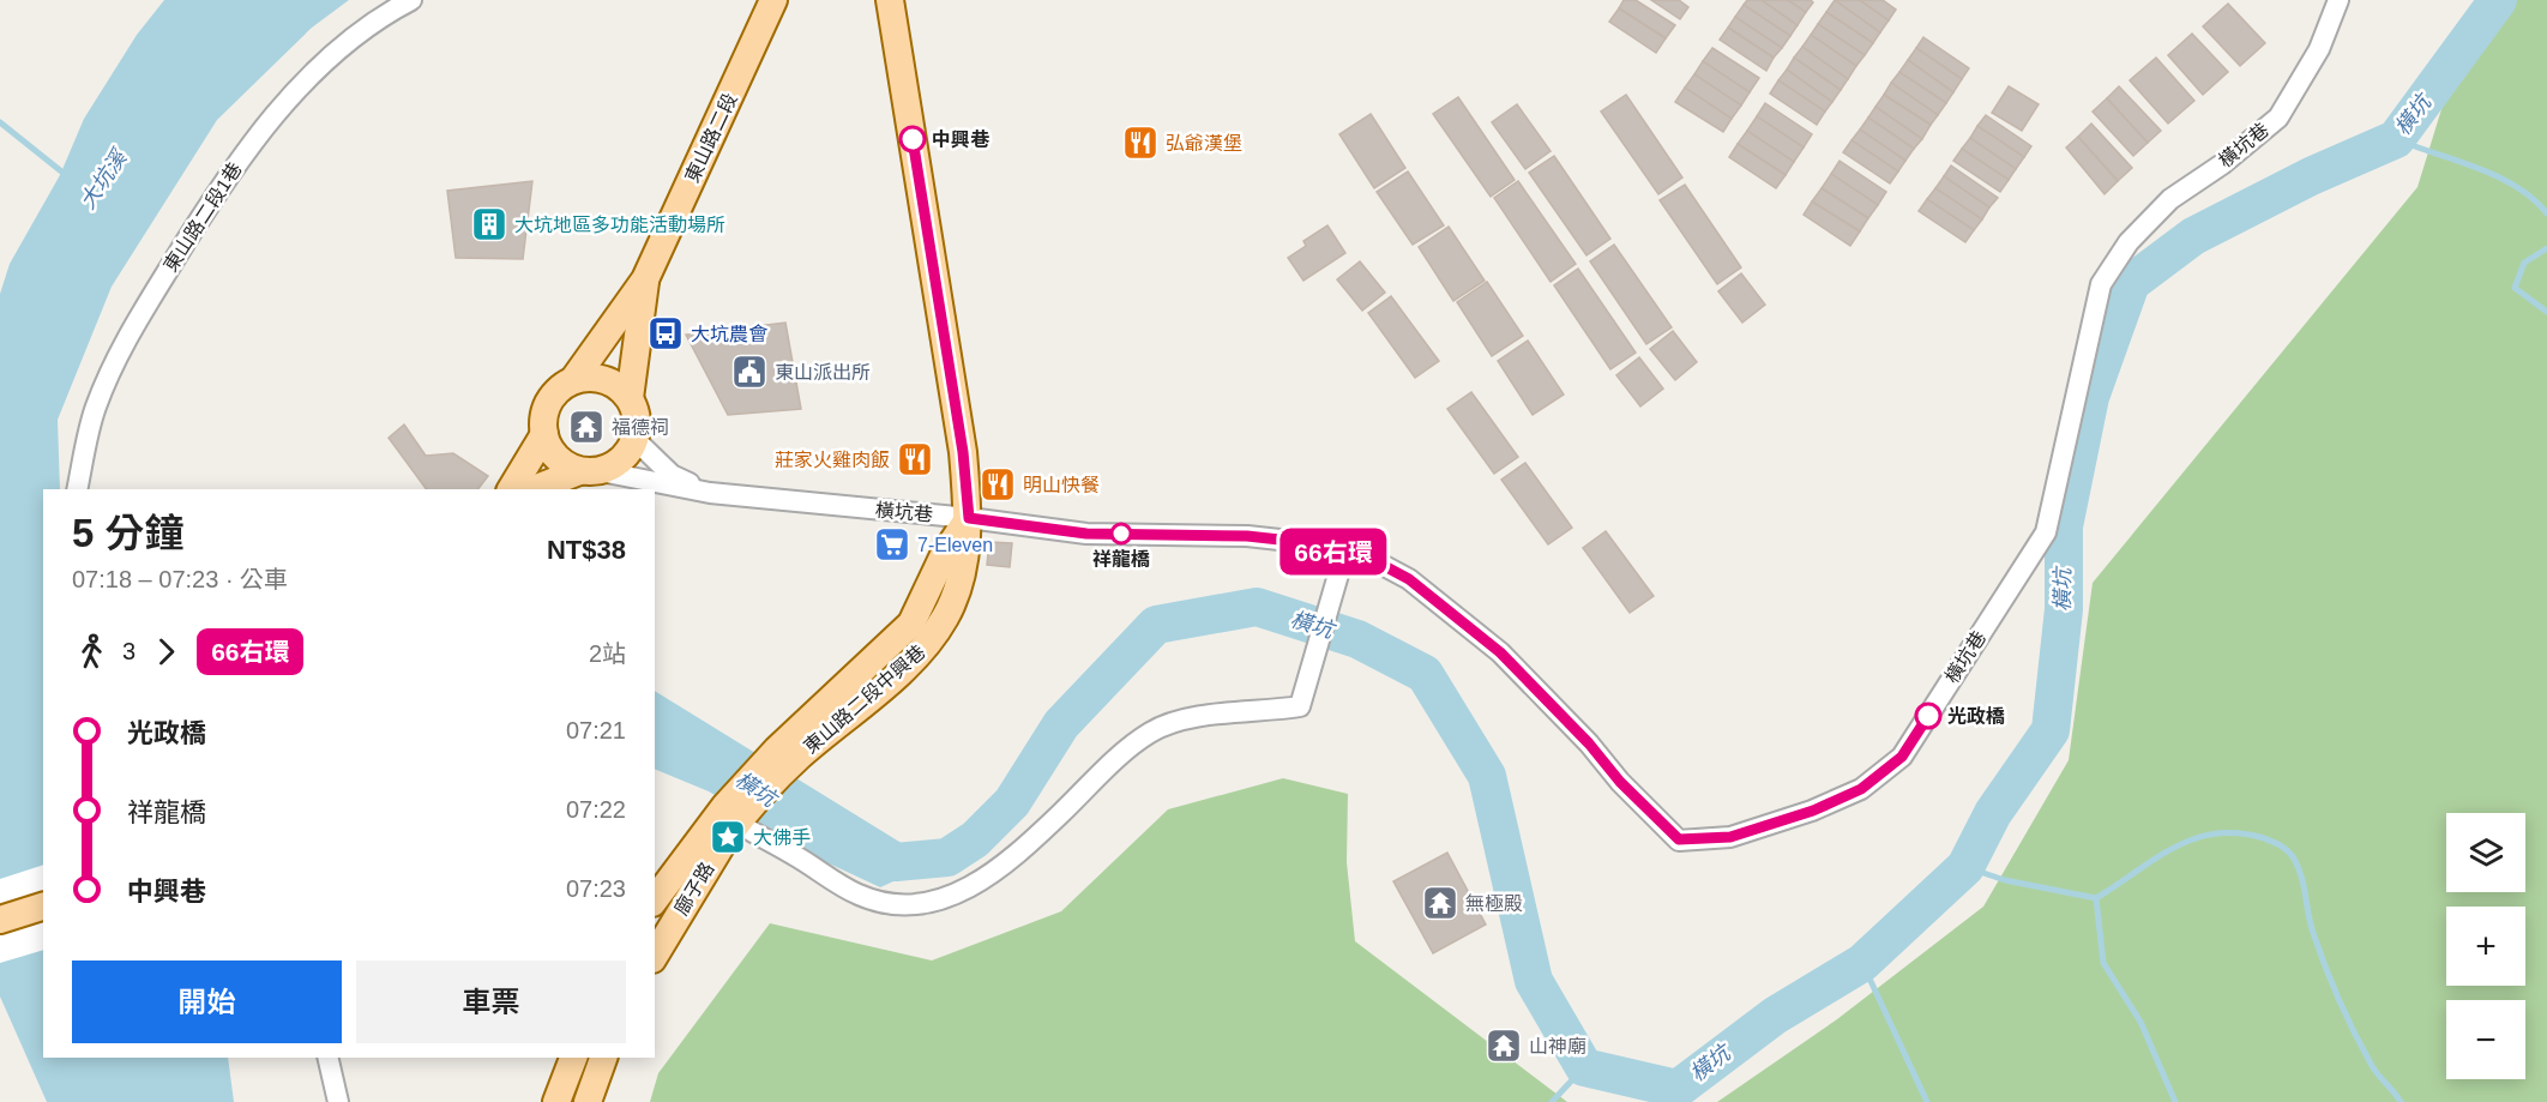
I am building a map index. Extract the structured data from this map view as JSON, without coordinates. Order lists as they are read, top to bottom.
{
  "streets": {
    "main road": ["東山路二段", "東山路二段中興巷", "廍子路"],
    "street": ["橫坑巷", "東山路二段1巷"]
  },
  "crossings": [
    ["東山路二段", "橫坑巷"],
    ["橫坑巷", "東山路二段中興巷"],
    ["東山路二段中興巷", "廍子路"]
  ],
  "water": ["橫坑", "大坑溪"],
  "places": {
    "other": ["中興巷", "祥龍橋", "光政橋"],
    "restaurant": ["弘爺漢堡", "莊家火雞肉飯", "明山快餐"],
    "building": ["大坑地區多功能活動場所"],
    "bus stop": ["大坑農會"],
    "public building": ["東山派出所"],
    "temple": ["福德祠", "無極殿", "山神廟"],
    "supermarket": ["7-Eleven"],
    "place": ["大佛手"]
  },
  "lines": ["bus line 66右環"],
  "page": {
    "on_map": "66右環",
    "heading": ["5 分鐘", "07:18 – 07:23 · 公車", "NT$38"],
    "legs": ["3", "66右環", "2站"],
    "list": [
      {
        "name": "光政橋",
        "value": "07:21"
      },
      {
        "name": "祥龍橋",
        "value": "07:22"
      },
      {
        "name": "中興巷",
        "value": "07:23"
      }
    ],
    "map_buttons": ["+", "−"],
    "buttons": ["開始", "車票"]
  }
}
